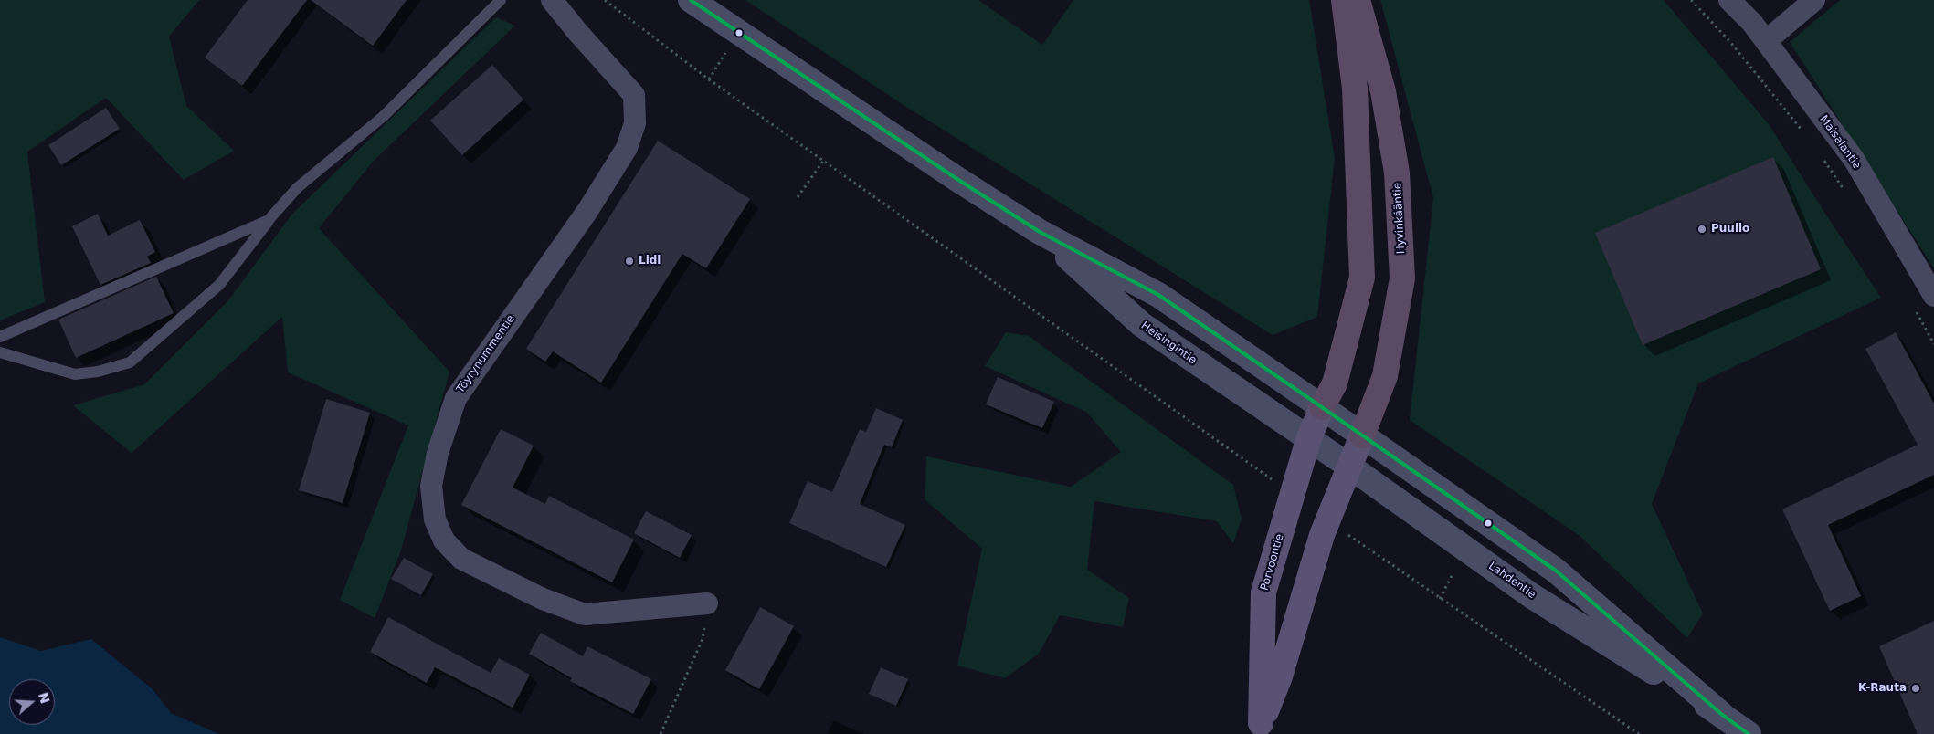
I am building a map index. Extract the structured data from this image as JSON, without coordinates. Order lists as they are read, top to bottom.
{
  "streets": {
    "highway": ["Hyvinkääntie"],
    "main road": ["Helsingintie", "Porvoontie", "Lahdentie"],
    "street": ["Maisalantie", "Töyrynummentie"]
  },
  "crossings": [
    ["Hyvinkääntie", "Porvoontie"],
    ["Hyvinkääntie", "Lahdentie"],
    ["Helsingintie", "Porvoontie"],
    ["Helsingintie", "Lahdentie"],
    ["Porvoontie", "Lahdentie"]
  ],
  "places": ["Puuilo", "Lidl", "K-Rauta"],
  "north": "right"
}
